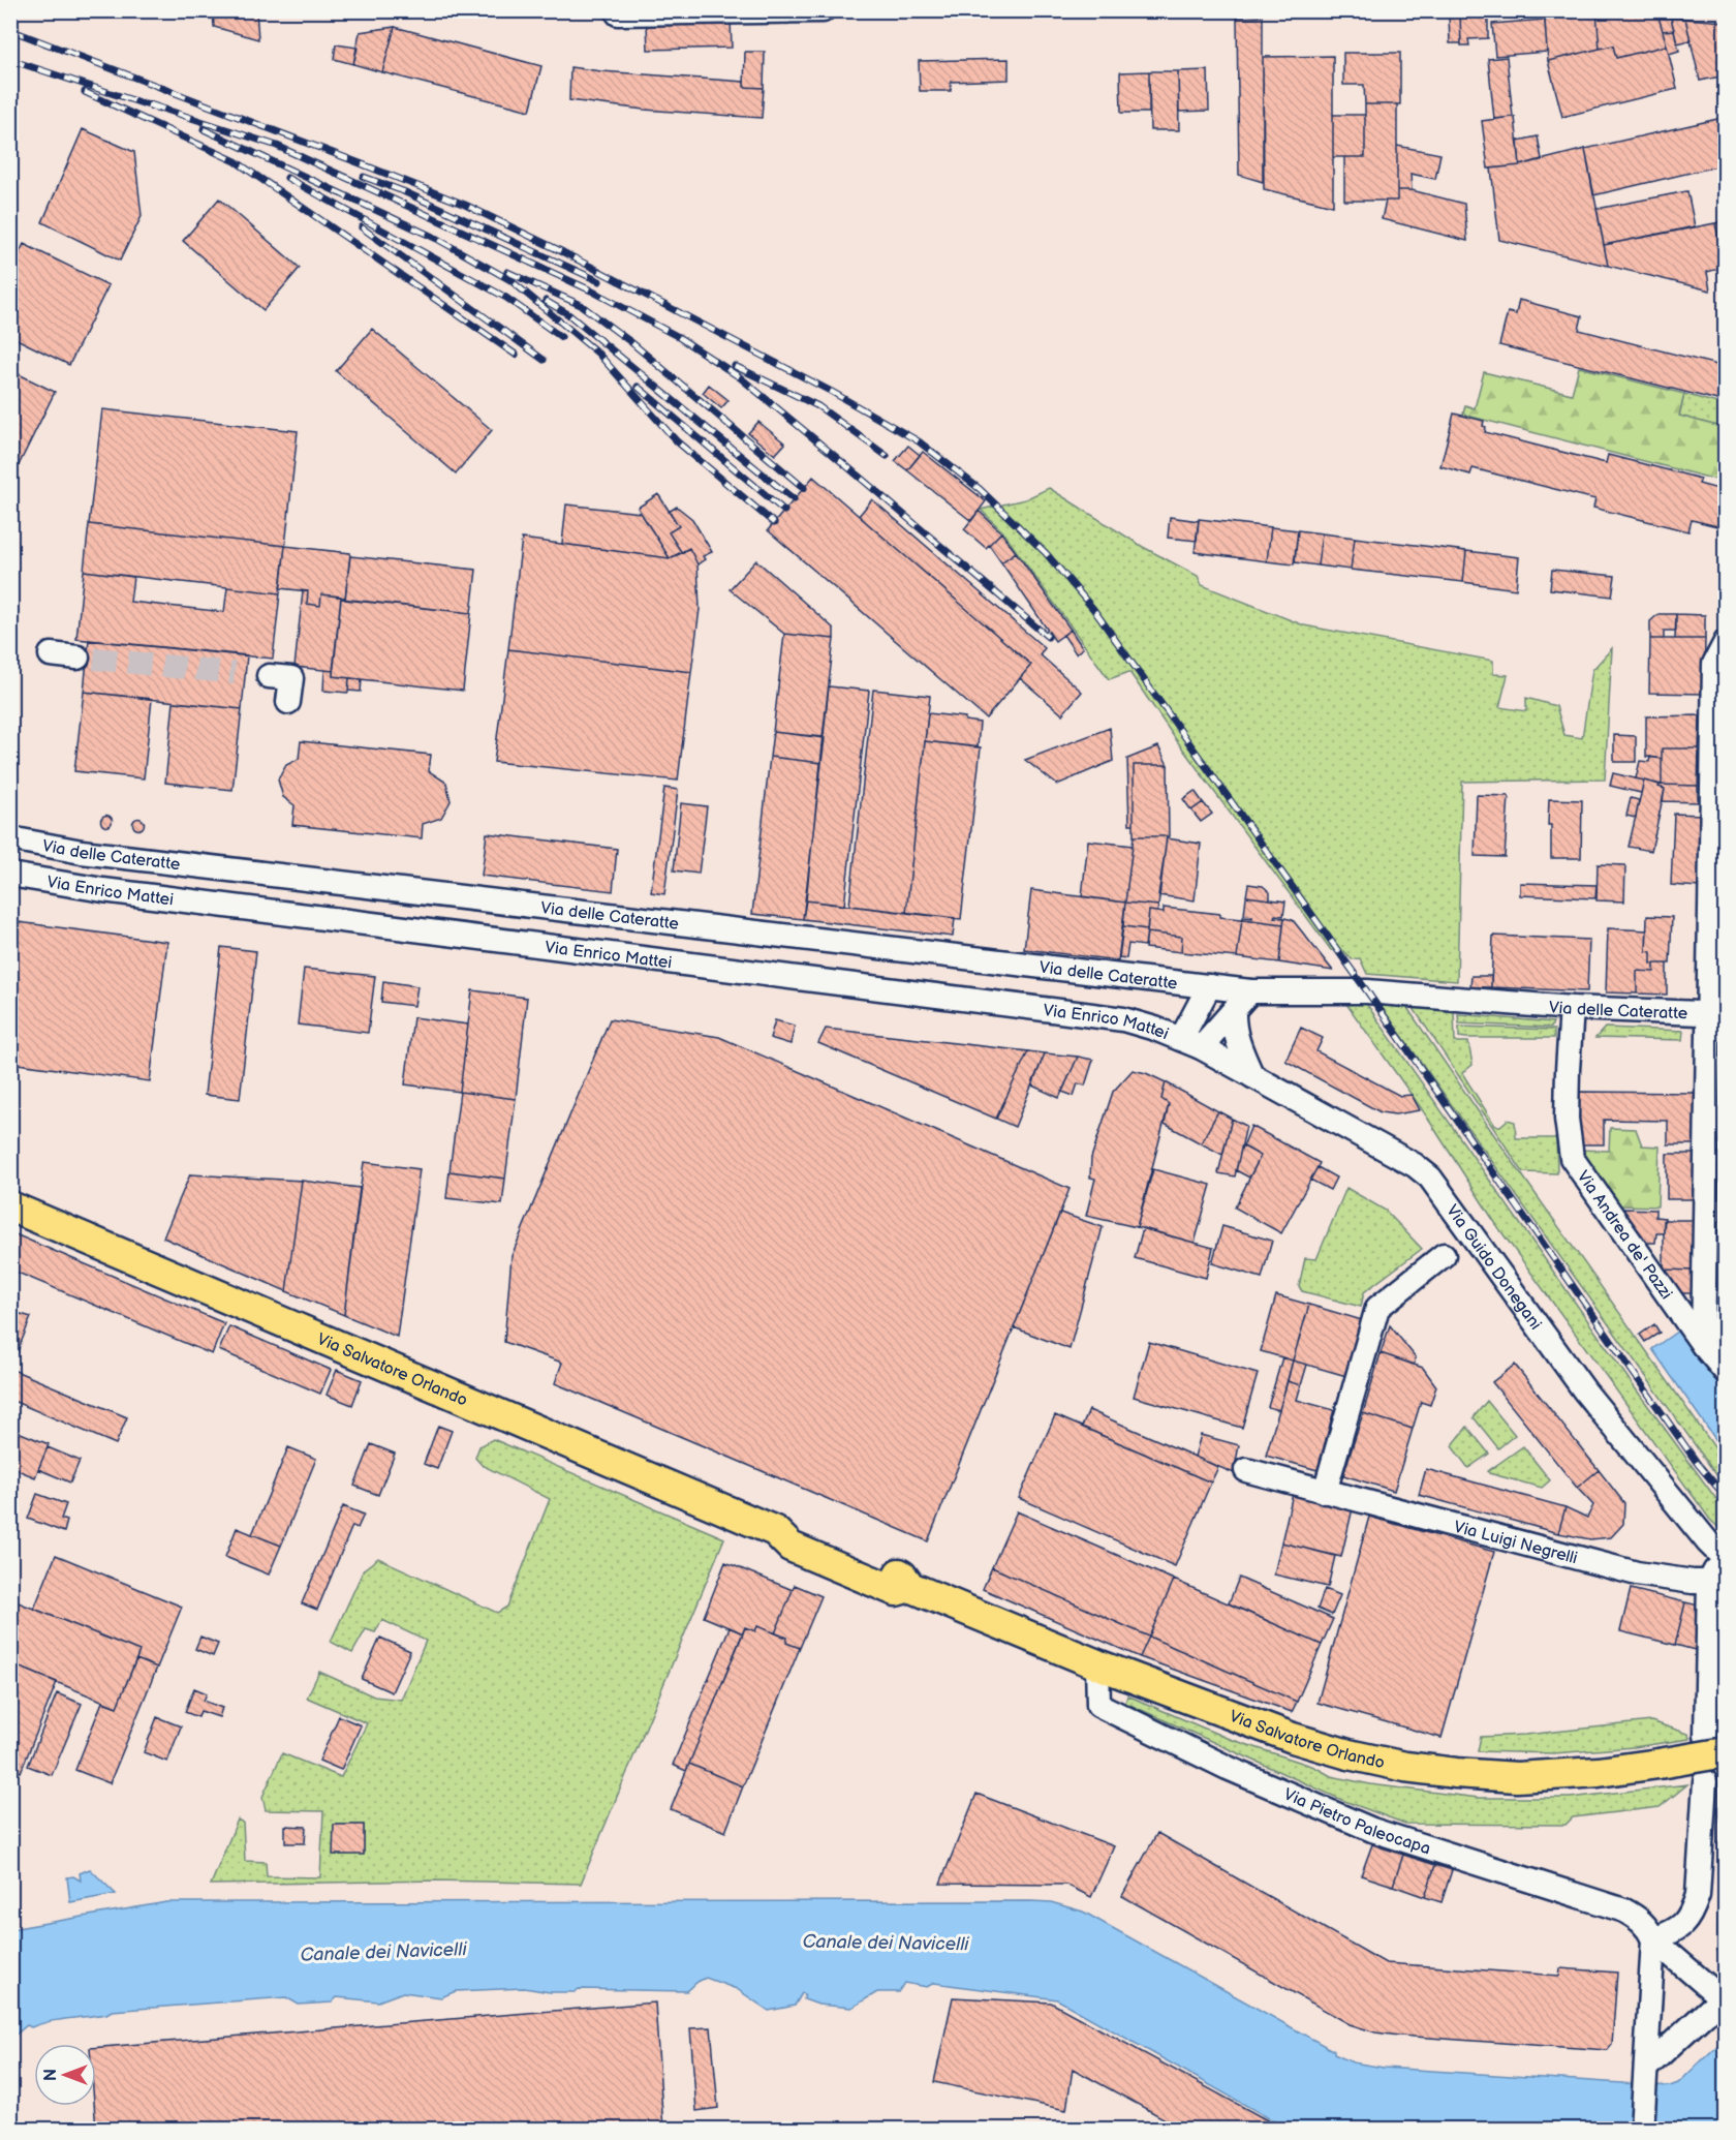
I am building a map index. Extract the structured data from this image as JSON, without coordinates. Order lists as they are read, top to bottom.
{
  "streets": {
    "main road": ["Via Salvatore Orlando"],
    "street": [
      "Via delle Cateratte",
      "Via Enrico Mattei",
      "Via Andrea de' Pazzi",
      "Via Guido Donegani",
      "Via Luigi Negrelli",
      "Via Pietro Paleocapa"
    ]
  },
  "crossings": [
    ["Via delle Cateratte", "Via Andrea de' Pazzi"],
    ["Via Enrico Mattei", "Via Guido Donegani"],
    ["Via Salvatore Orlando", "Via Pietro Paleocapa"]
  ],
  "water": ["Canale dei Navicelli"],
  "north": "left"
}
